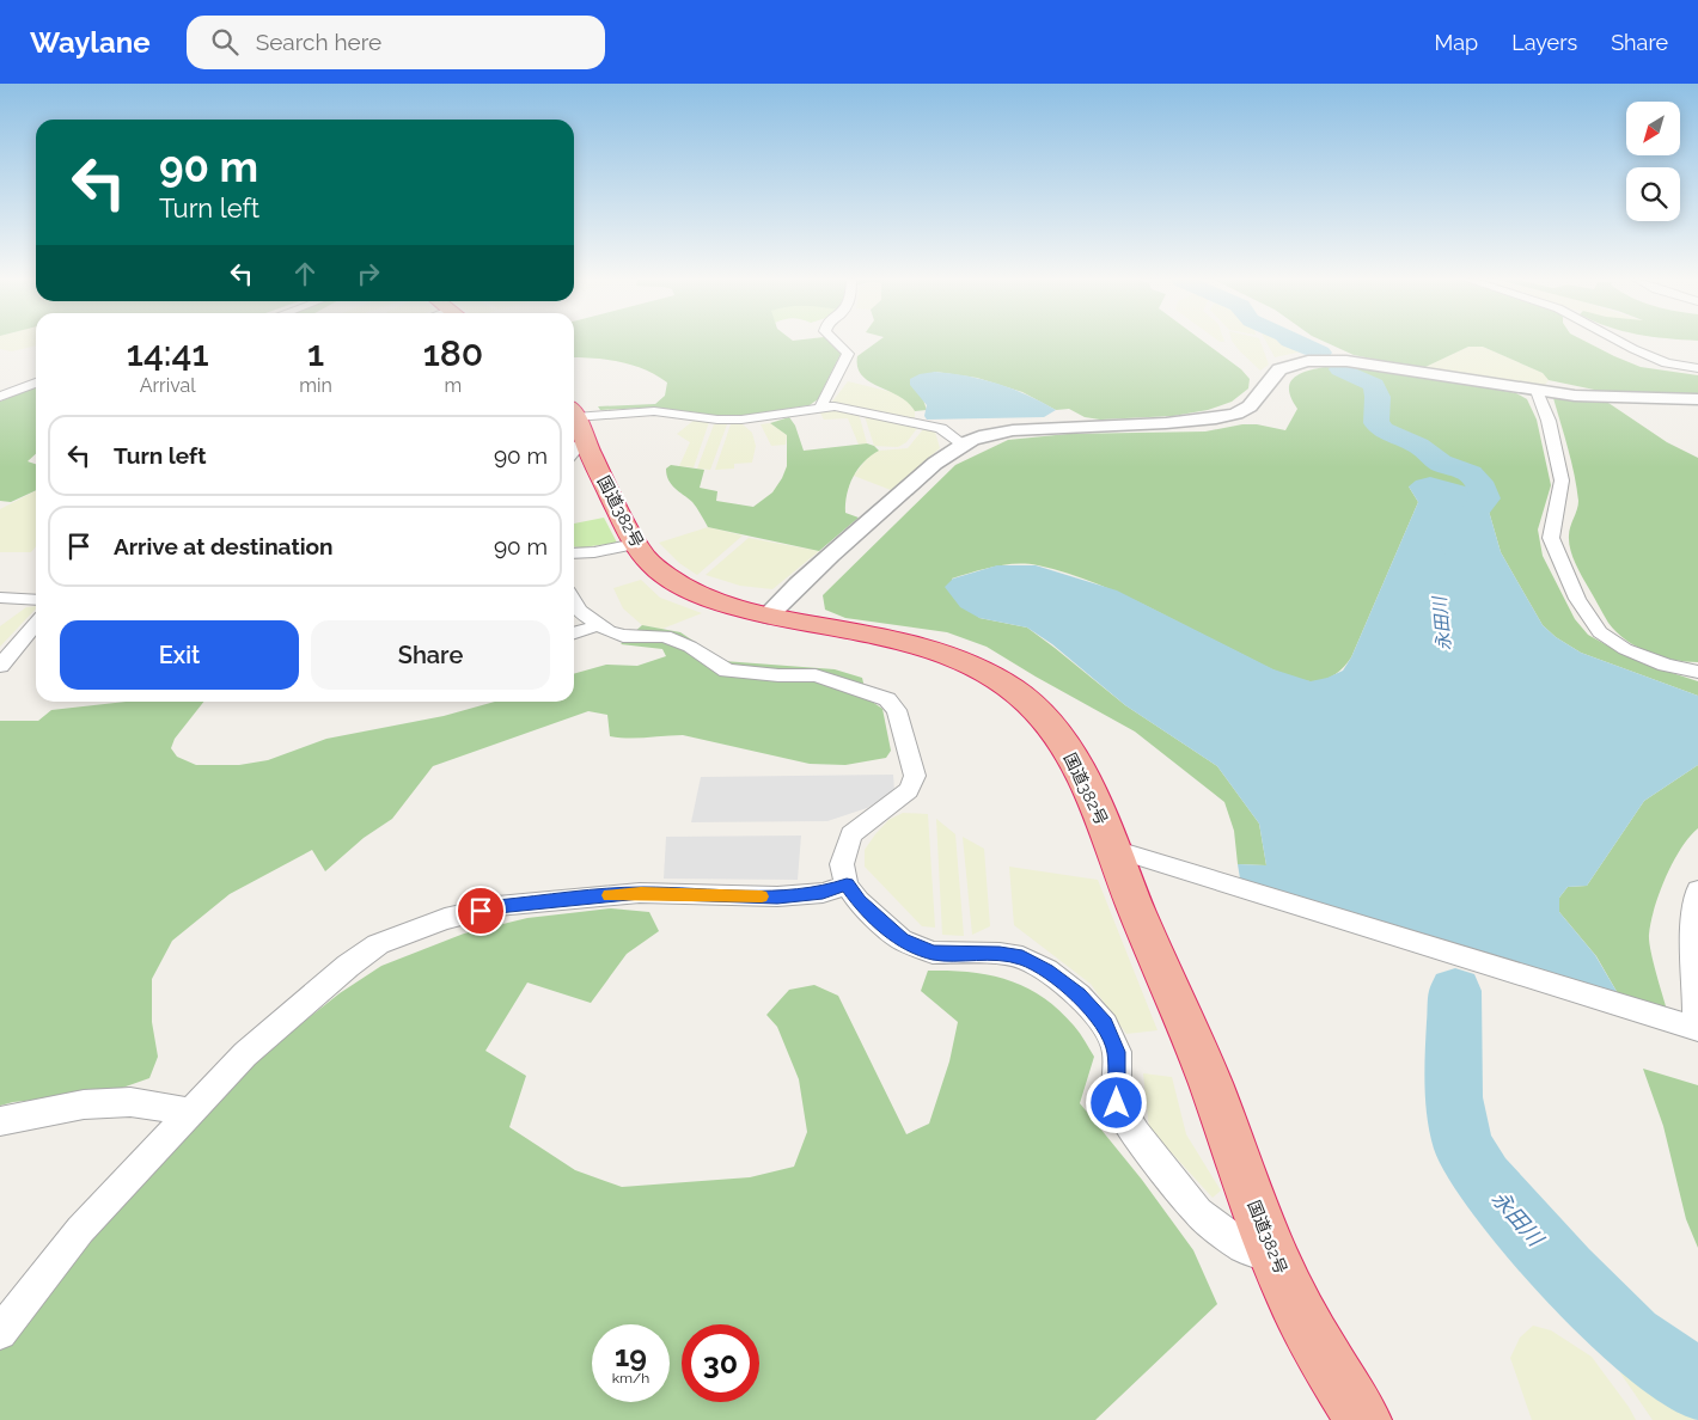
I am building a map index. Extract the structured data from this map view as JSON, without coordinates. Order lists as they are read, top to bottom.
{
  "streets": {
    "highway": ["国道382号"]
  },
  "water": ["永田川"],
  "north": "bottom left",
  "page": {
    "header": "Waylane",
    "search": "Search here",
    "nav": ["Map", "Layers", "Share"],
    "turn": ["90 m", "Turn left"],
    "eta": [
      "14:41",
      "Arrival",
      "1",
      "min",
      "180",
      "m"
    ],
    "list": [
      {
        "name": "Turn left",
        "value": "90 m"
      },
      {
        "name": "Arrive at destination",
        "value": "90 m"
      }
    ],
    "buttons": ["Exit", "Share"],
    "speed": "19 km/h",
    "limit": "30"
  }
}
